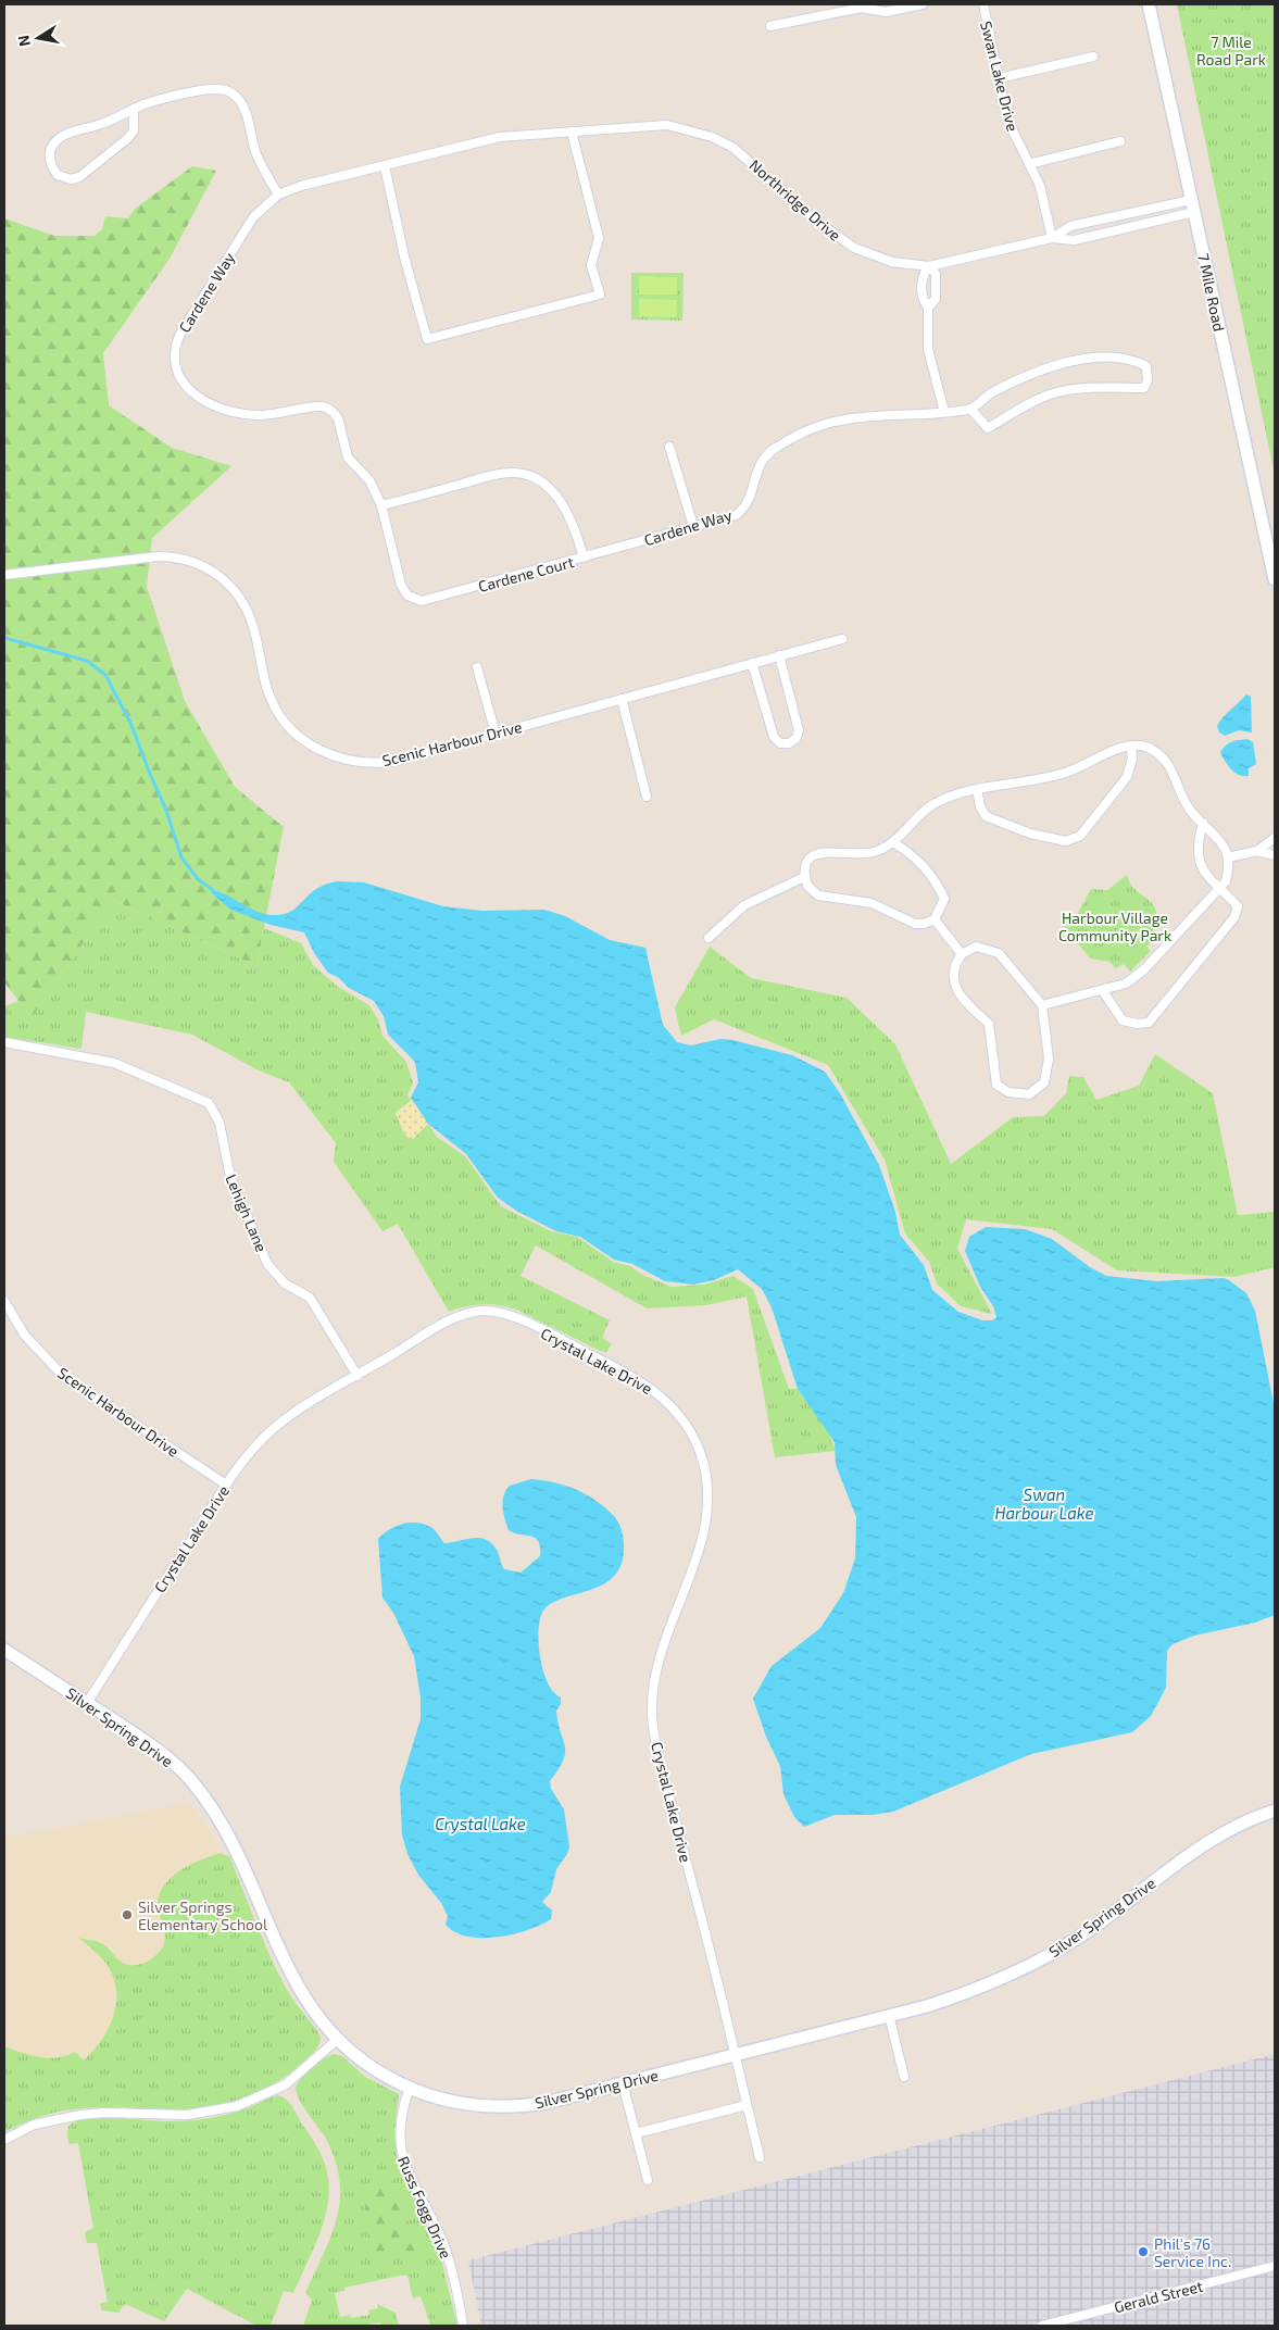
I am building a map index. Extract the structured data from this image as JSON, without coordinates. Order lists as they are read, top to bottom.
{
  "streets": {
    "street": [
      "Swan Lake Drive",
      "Northridge Drive",
      "Cardene Way",
      "7 Mile Road",
      "Cardene Court",
      "Scenic Harbour Drive",
      "Lehigh Lane",
      "Crystal Lake Drive",
      "Silver Spring Drive",
      "Russ Fogg Drive",
      "Gerald Street"
    ]
  },
  "crossings": [
    ["Swan Lake Drive", "Northridge Drive"],
    ["Northridge Drive", "Cardene Way"],
    ["Northridge Drive", "7 Mile Road"],
    ["Cardene Way", "Cardene Court"],
    ["Scenic Harbour Drive", "Crystal Lake Drive"],
    ["Lehigh Lane", "Crystal Lake Drive"],
    ["Crystal Lake Drive", "Silver Spring Drive"],
    ["Silver Spring Drive", "Russ Fogg Drive"]
  ],
  "water": ["Swan Harbour Lake", "Crystal Lake"],
  "parks": ["7 Mile Road Park", "Harbour Village Community Park"],
  "places": ["Silver Springs Elementary School", "Phil's 76 Service Inc."],
  "north": "left"
}
